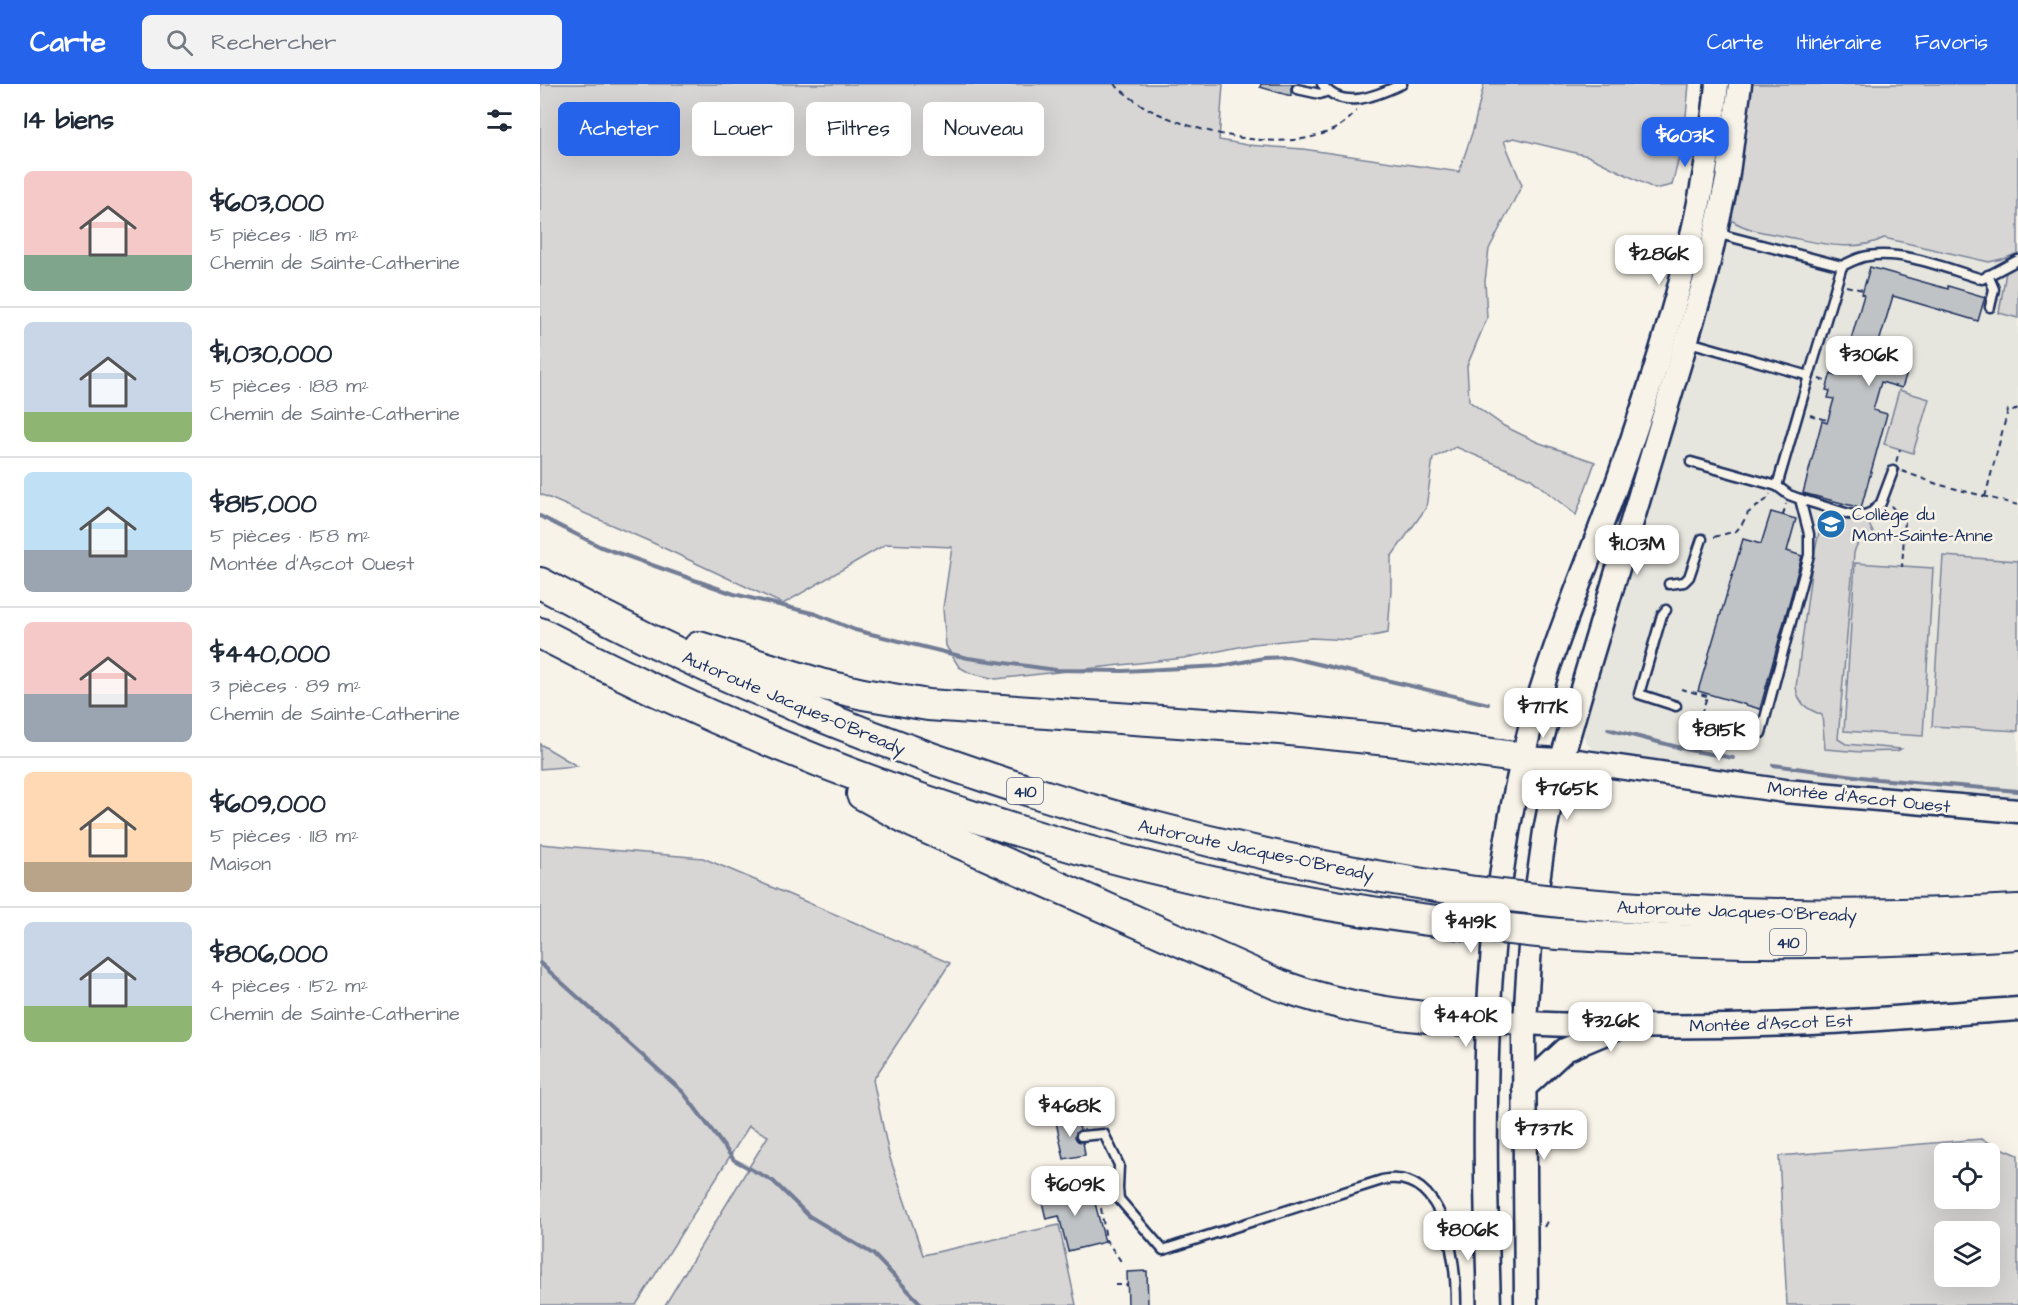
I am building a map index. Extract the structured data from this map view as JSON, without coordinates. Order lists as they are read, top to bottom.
{
  "streets": {
    "highway": ["Autoroute Jacques-O'Bready", "410"],
    "main road": ["Montée d'Ascot Ouest", "Montée d'Ascot Est"]
  },
  "places": {
    "school or university": ["Collège du Mont-Sainte-Anne"]
  },
  "page": {
    "header": "Carte",
    "search": "Rechercher",
    "nav": ["Carte", "Itinéraire", "Favoris"],
    "heading": "14 biens",
    "chip": [
      "Acheter",
      "Louer",
      "Filtres",
      "Nouveau"
    ],
    "price": [
      "$603K",
      "$286K",
      "$306K",
      "$1.03M",
      "$717K",
      "$815K",
      "$765K",
      "$419K",
      "$440K",
      "$326K",
      "$468K",
      "$737K",
      "$609K",
      "$806K"
    ],
    "list": [
      {
        "name": "$603,000",
        "note": "5 pièces · 118 m² · Chemin de Sainte-Catherine"
      },
      {
        "name": "$1,030,000",
        "note": "5 pièces · 188 m² · Chemin de Sainte-Catherine"
      },
      {
        "name": "$815,000",
        "note": "5 pièces · 158 m² · Montée d'Ascot Ouest"
      },
      {
        "name": "$440,000",
        "note": "3 pièces · 89 m² · Chemin de Sainte-Catherine"
      },
      {
        "name": "$609,000",
        "note": "5 pièces · 118 m² · Maison"
      },
      {
        "name": "$806,000",
        "note": "4 pièces · 152 m² · Chemin de Sainte-Catherine"
      }
    ]
  }
}
